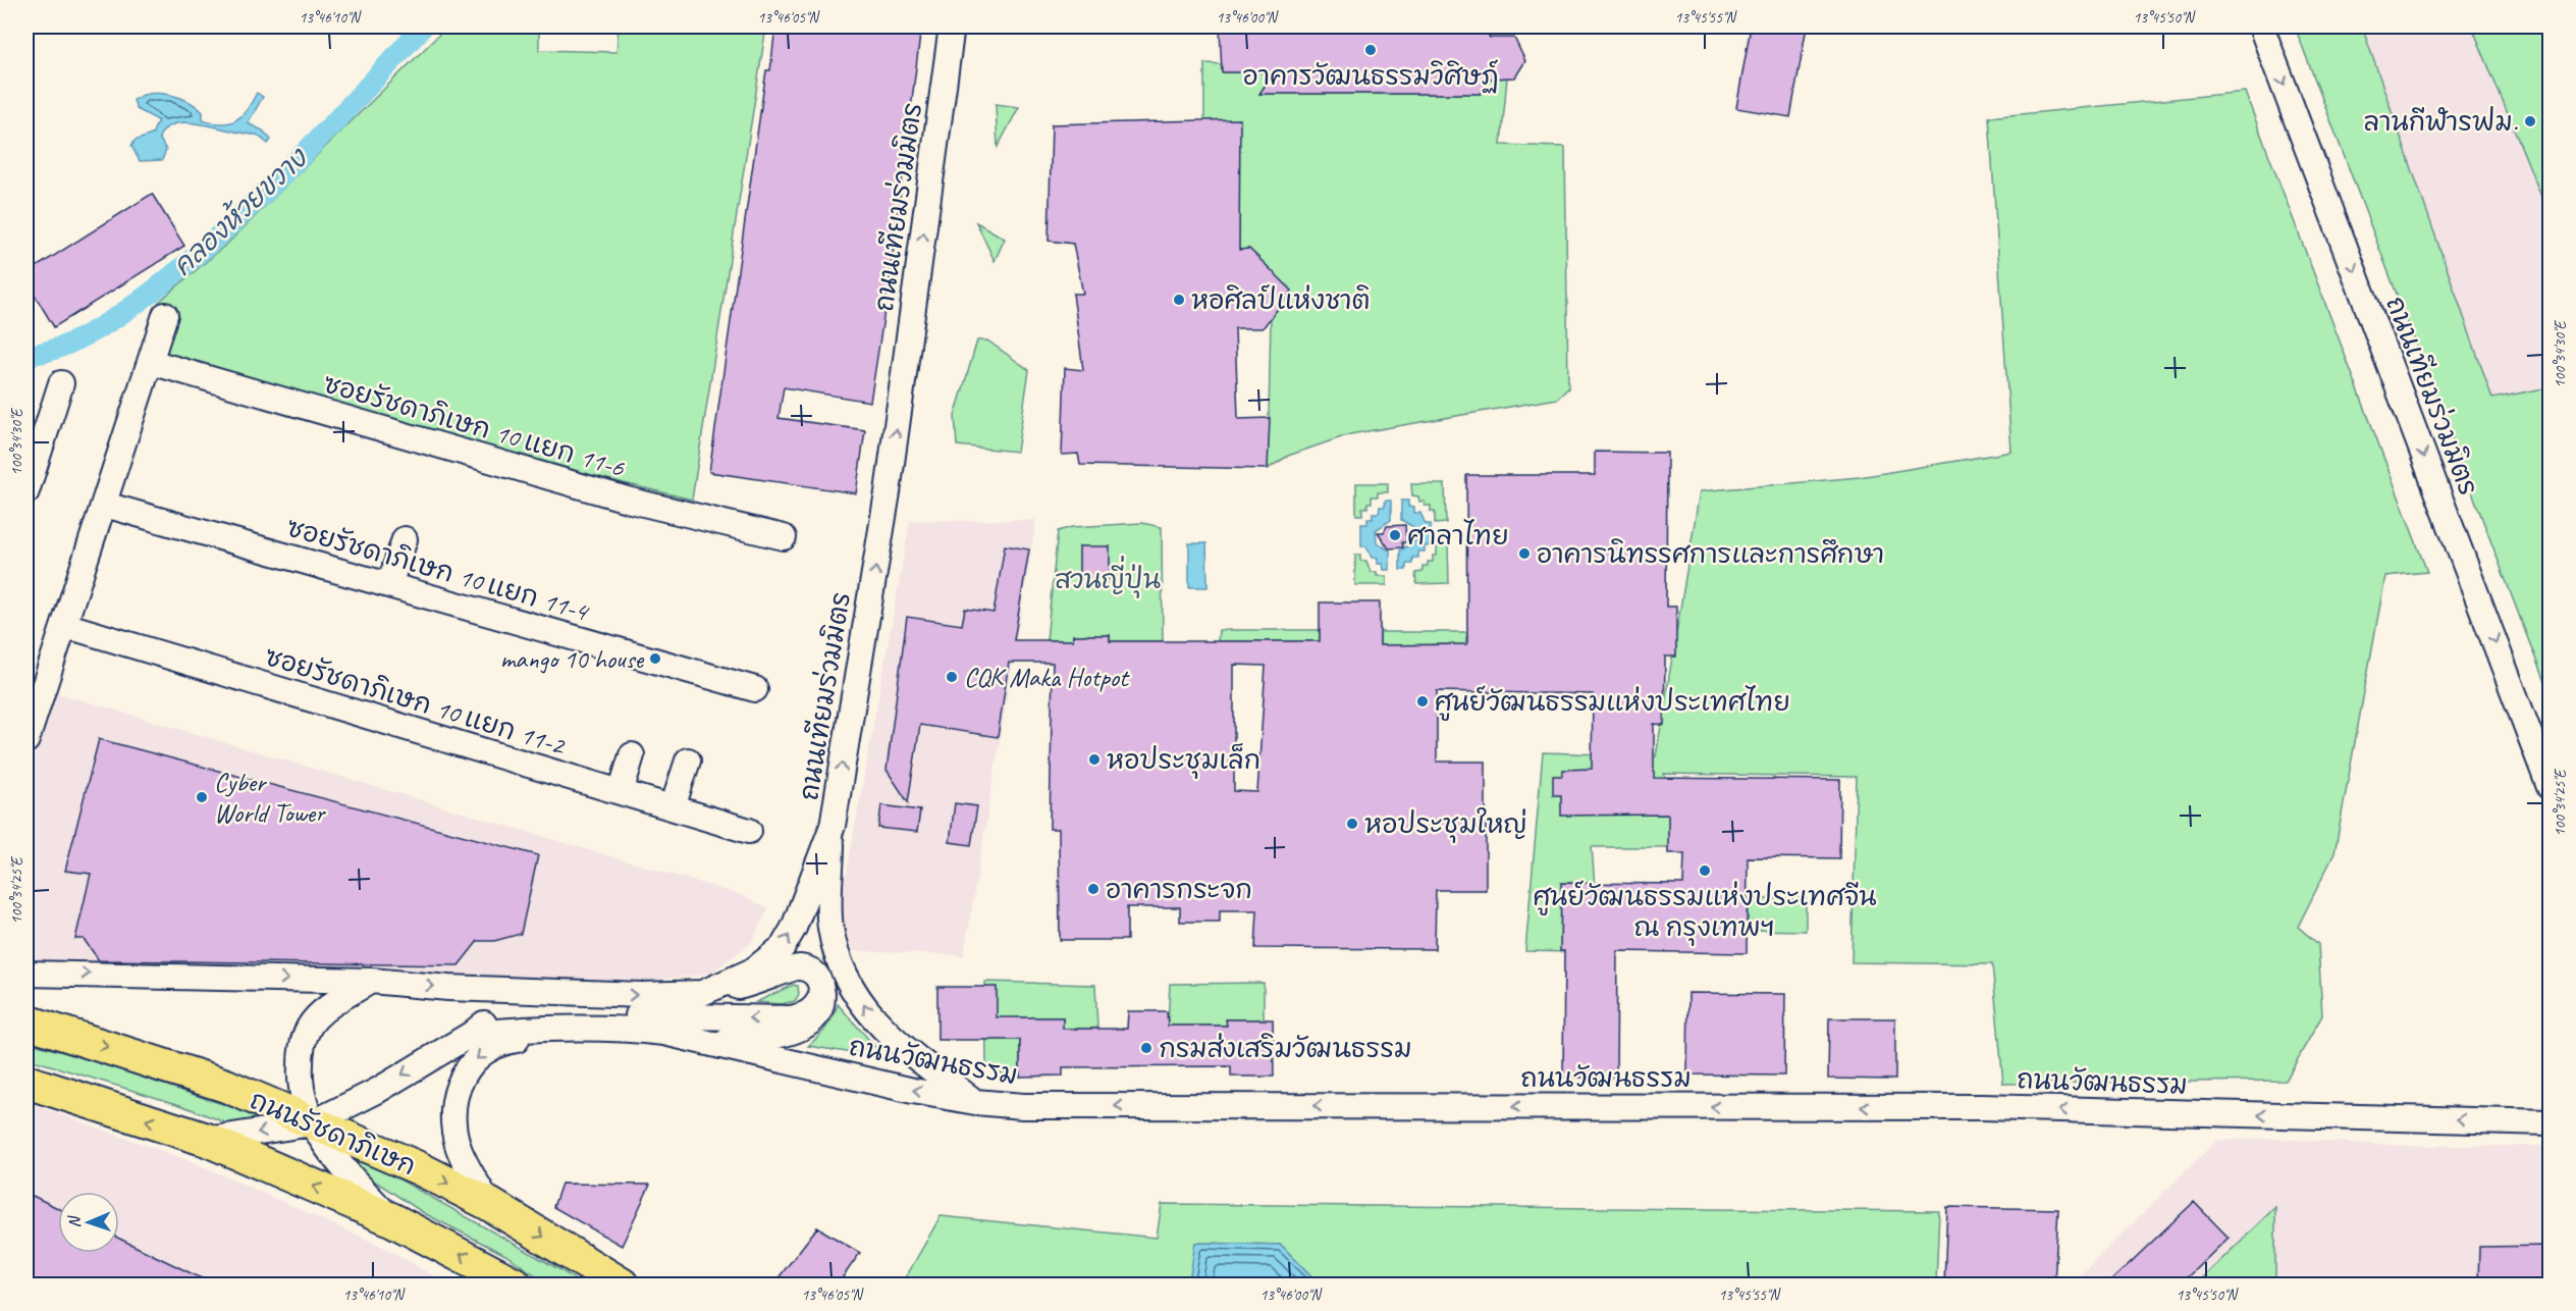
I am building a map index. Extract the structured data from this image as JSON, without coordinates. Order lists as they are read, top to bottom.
{
  "streets": {
    "main road": ["ถนนรัชดาภิเษก"],
    "street": [
      "ถนนเทียมร่วมมิตร",
      "ซอยรัชดาภิเษก 10 แยก 11-6",
      "ซอยรัชดาภิเษก 10 แยก 11-4",
      "ซอยรัชดาภิเษก 10 แยก 11-2",
      "ถนนวัฒนธรรม"
    ]
  },
  "one_way": ["ถนนวัฒนธรรม"],
  "water": ["คลองห้วยขวาง"],
  "parks": ["สวนญี่ปุ่น"],
  "places": [
    "อาคารวัฒนธรรมวิศิษฏ์",
    "ลานกีฬารฟม.",
    "หอศิลป์แห่งชาติ",
    "ศาลาไทย",
    "อาคารนิทรรศการและการศึกษา",
    "mango 10 house",
    "CQK Maka Hotpot",
    "ศูนย์วัฒนธรรมแห่งประเทศไทย",
    "หอประชุมเล็ก",
    "Cyber World Tower",
    "หอประชุมใหญ่",
    "ศูนย์วัฒนธรรมแห่งประเทศจีน ณ กรุงเทพฯ",
    "อาคารกระจก",
    "กรมส่งเสริมวัฒนธรรม"
  ],
  "north": "left",
  "coordinates": [
    "13°46'10\"N",
    "13°46'05\"N",
    "13°46'00\"N",
    "13°45'55\"N",
    "13°45'50\"N",
    "100°34'30\"E",
    "100°34'25\"E"
  ]
}
